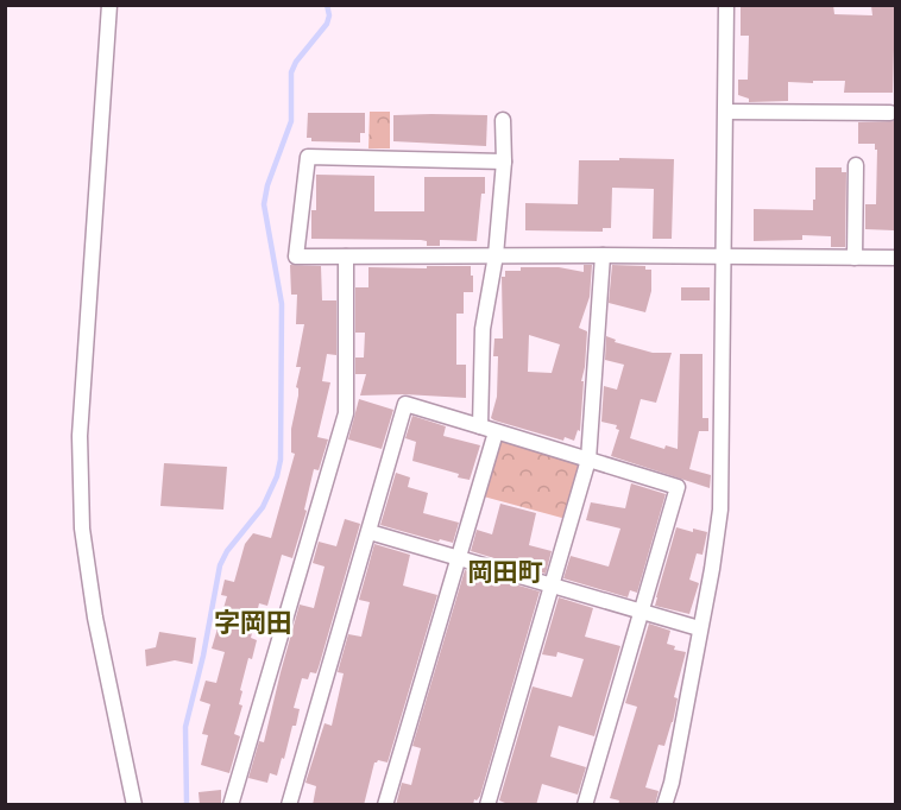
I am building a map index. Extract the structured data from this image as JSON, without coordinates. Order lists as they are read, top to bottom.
{
  "districts": ["岡田町", "字岡田"]
}
